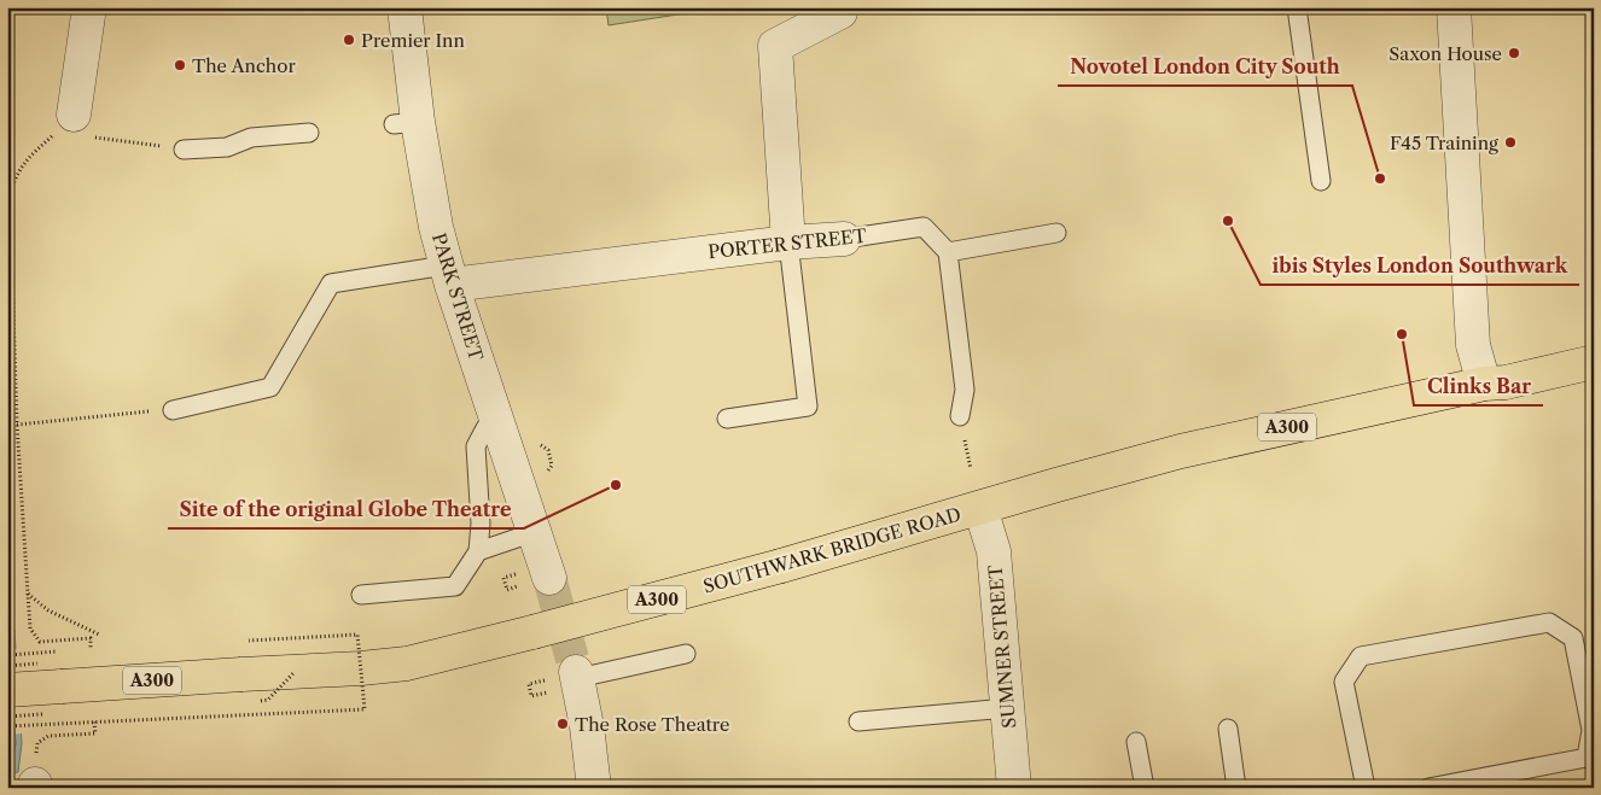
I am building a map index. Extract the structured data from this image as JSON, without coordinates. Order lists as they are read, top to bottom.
{
  "streets": {
    "main road": ["A300", "SOUTHWARK BRIDGE ROAD"],
    "street": ["PORTER STREET", "PARK STREET", "SUMNER STREET"]
  },
  "crossings": [
    ["PORTER STREET", "PARK STREET"],
    ["SOUTHWARK BRIDGE ROAD", "SUMNER STREET"]
  ],
  "places": [
    "Premier Inn",
    "Saxon House",
    "The Anchor",
    "F45 Training",
    "Novotel London City South",
    "ibis Styles London Southwark",
    "Clinks Bar",
    "Site of the original Globe Theatre",
    "The Rose Theatre"
  ]
}
